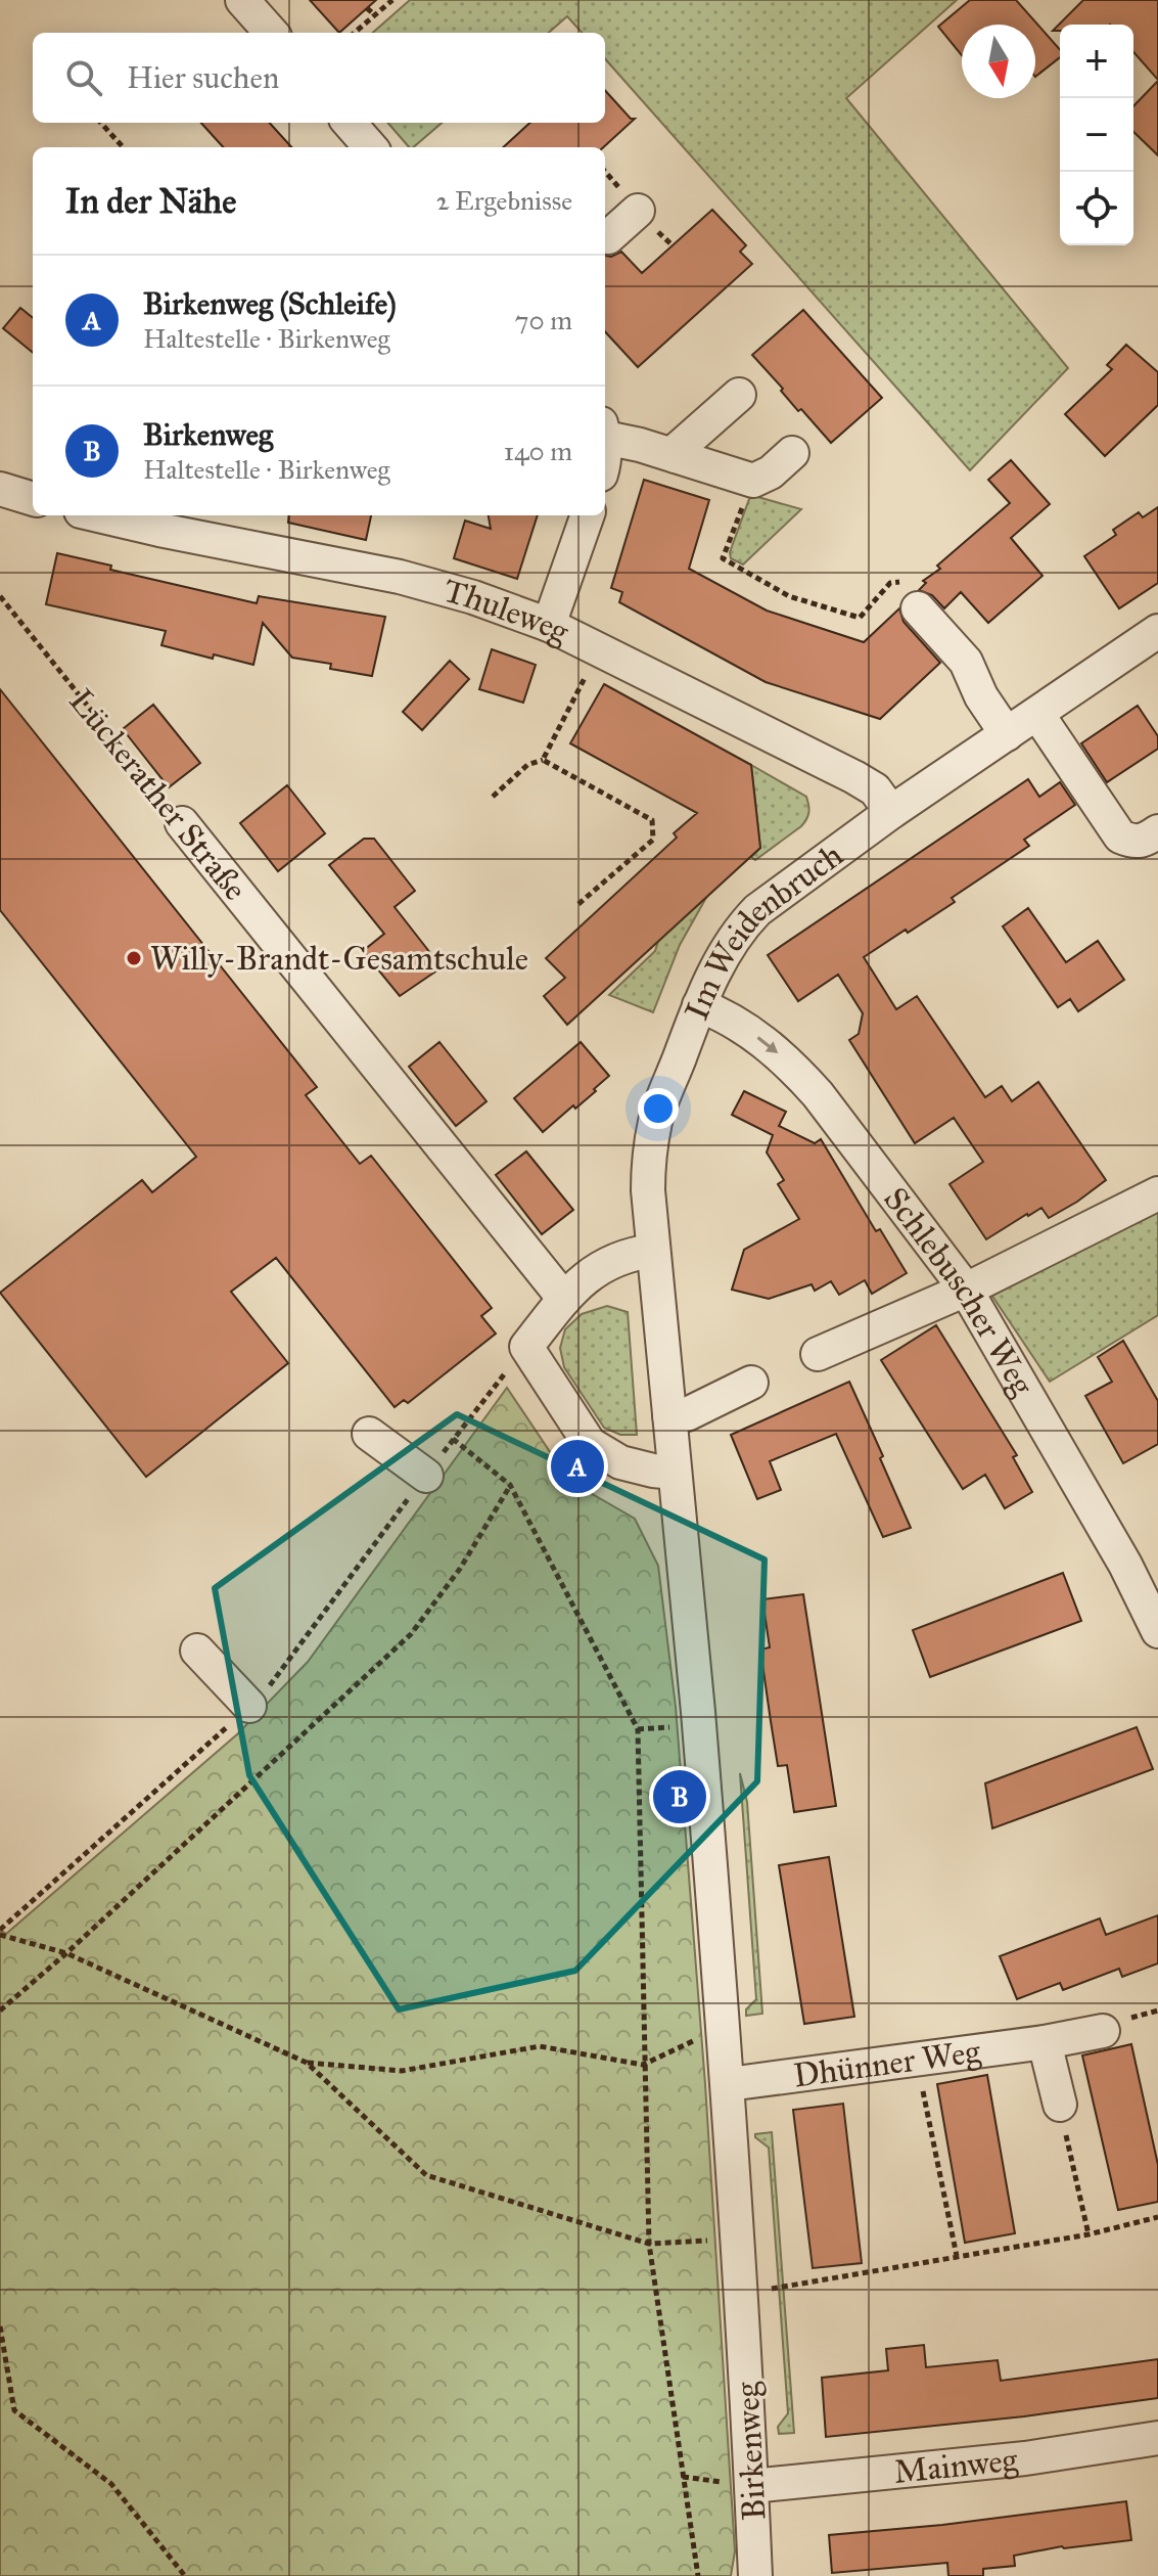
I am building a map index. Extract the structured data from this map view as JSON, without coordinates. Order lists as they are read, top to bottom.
{
  "streets": {
    "street": [
      "Thuleweg",
      "Lückerather Straße",
      "Im Weidenbruch",
      "Schlebuscher Weg",
      "Dhünner Weg",
      "Birkenweg",
      "Mainweg"
    ]
  },
  "crossings": [
    ["Thuleweg", "Im Weidenbruch"],
    ["Im Weidenbruch", "Schlebuscher Weg"],
    ["Im Weidenbruch", "Birkenweg"],
    ["Dhünner Weg", "Birkenweg"],
    ["Birkenweg", "Mainweg"]
  ],
  "one_way": ["Schlebuscher Weg"],
  "places": ["Willy-Brandt-Gesamtschule"],
  "north": "bottom",
  "page": {
    "map_buttons": ["+", "−"],
    "search": "Hier suchen",
    "heading": ["In der Nähe", "2 Ergebnisse"],
    "list": [
      {
        "mark": "A",
        "name": "Birkenweg (Schleife)",
        "note": "Haltestelle · Birkenweg",
        "value": "70 m"
      },
      {
        "mark": "B",
        "name": "Birkenweg",
        "note": "Haltestelle · Birkenweg",
        "value": "140 m"
      }
    ],
    "pins": ["A", "B"]
  }
}
